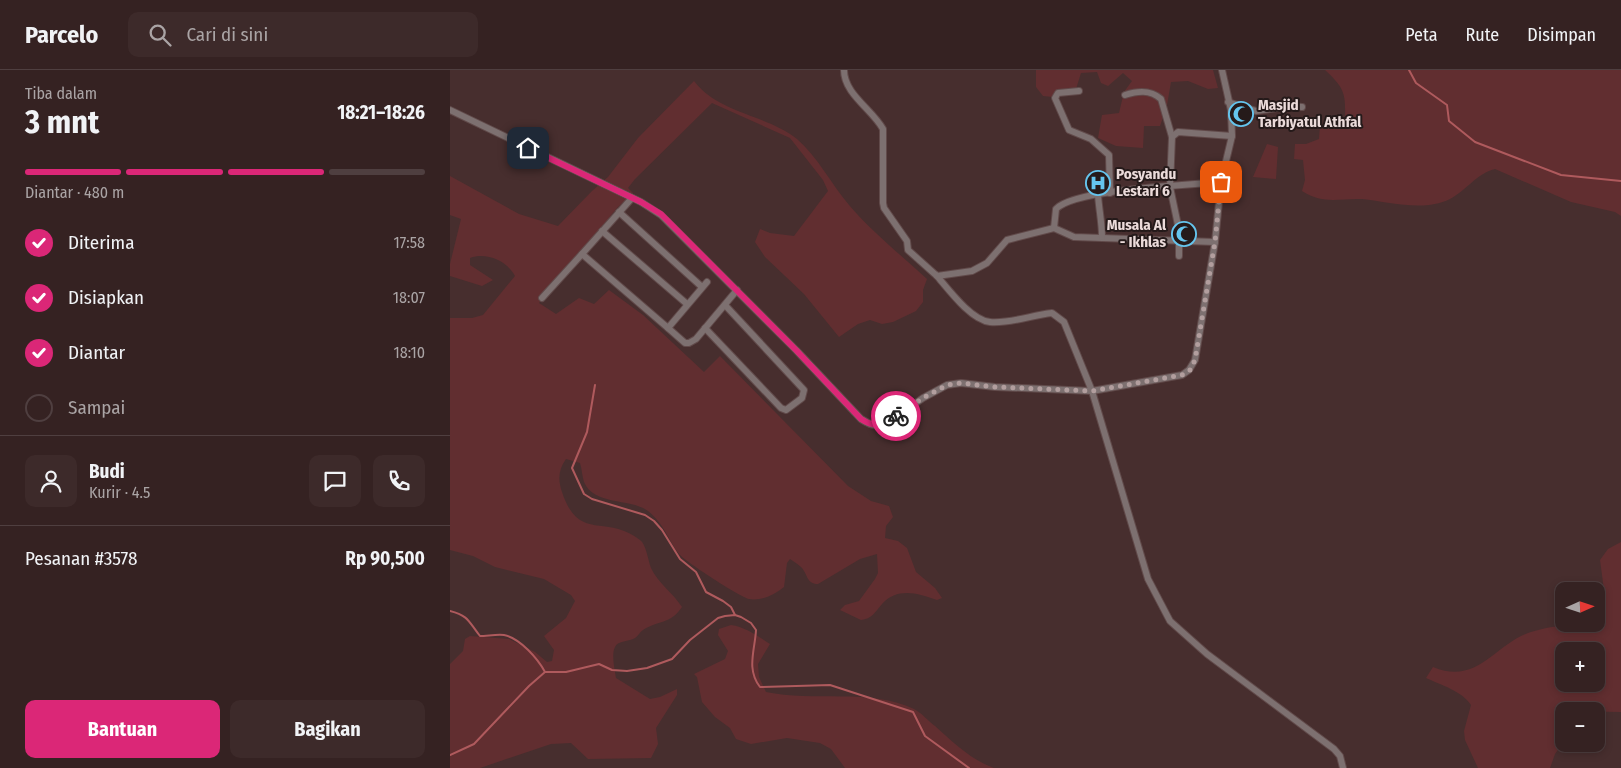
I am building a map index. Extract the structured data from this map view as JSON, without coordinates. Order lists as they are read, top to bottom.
{
  "places": {
    "mosque": ["Masjid Tarbiyatul Athfal", "Musala Al - Ikhlas"],
    "hospital": ["Posyandu Lestari 6"]
  },
  "north": "right",
  "page": {
    "header": "Parcelo",
    "search": "Cari di sini",
    "nav": ["Peta", "Rute", "Disimpan"],
    "heading": ["3 mnt", "Tiba dalam", "18:21–18:26"],
    "panel": [
      "Budi",
      "Kurir · 4.5",
      "Pesanan #3578",
      "Rp 90,500"
    ],
    "bar": "Diantar · 480 m",
    "list": [
      ["Diterima", "17:58"],
      ["Disiapkan", "18:07"],
      ["Diantar", "18:10"],
      "Sampai"
    ],
    "map_buttons": ["+", "−"],
    "buttons": ["Bantuan", "Bagikan"]
  }
}
